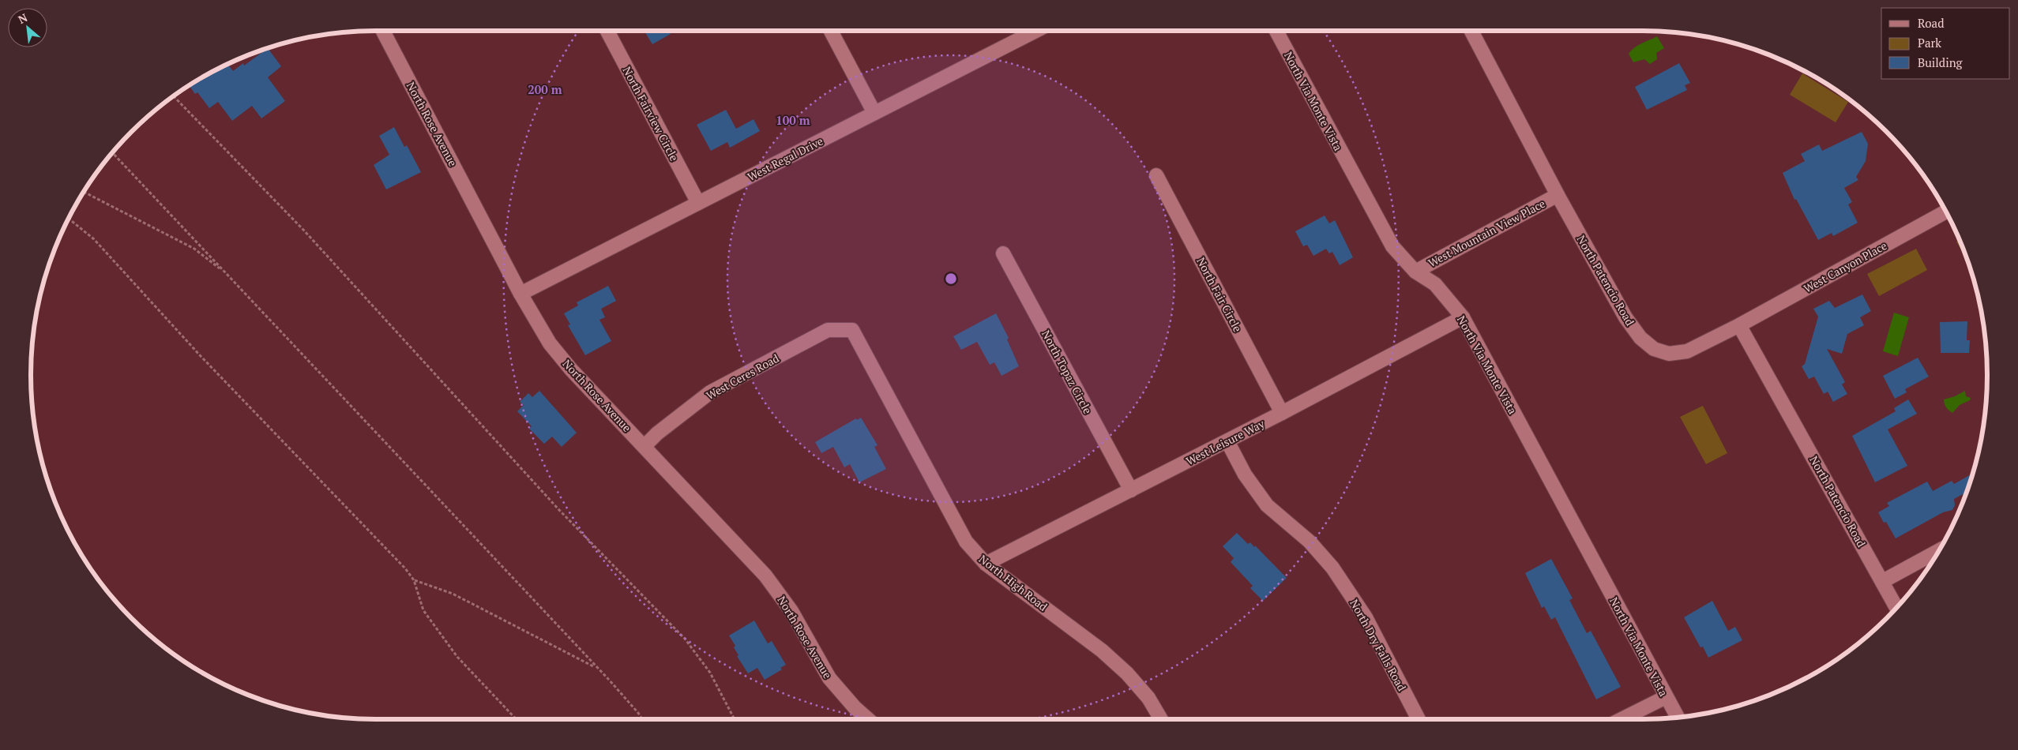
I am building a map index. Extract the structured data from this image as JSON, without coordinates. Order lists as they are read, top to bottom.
{
  "streets": {
    "street": [
      "North Via Monte Vista",
      "North Fairview Circle",
      "North Rose Avenue",
      "West Regal Drive",
      "West Mountain View Place",
      "West Canyon Place",
      "North Patencio Road",
      "North Fair Circle",
      "North Topaz Circle",
      "West Ceres Road",
      "West Leisure Way",
      "North High Road",
      "North Dry Falls Road"
    ]
  },
  "crossings": [
    ["North Via Monte Vista", "West Mountain View Place"],
    ["North Via Monte Vista", "West Leisure Way"],
    ["North Fairview Circle", "West Regal Drive"],
    ["North Rose Avenue", "West Regal Drive"],
    ["North Rose Avenue", "West Ceres Road"],
    ["West Mountain View Place", "North Patencio Road"],
    ["West Canyon Place", "North Patencio Road"],
    ["North Fair Circle", "West Leisure Way"],
    ["North Topaz Circle", "West Leisure Way"],
    ["West Ceres Road", "North High Road"],
    ["West Leisure Way", "North High Road"],
    ["West Leisure Way", "North Dry Falls Road"]
  ],
  "legend": ["Road", "Park", "Building"],
  "north": "top left",
  "rings": ["200 m", "100 m"]
}
